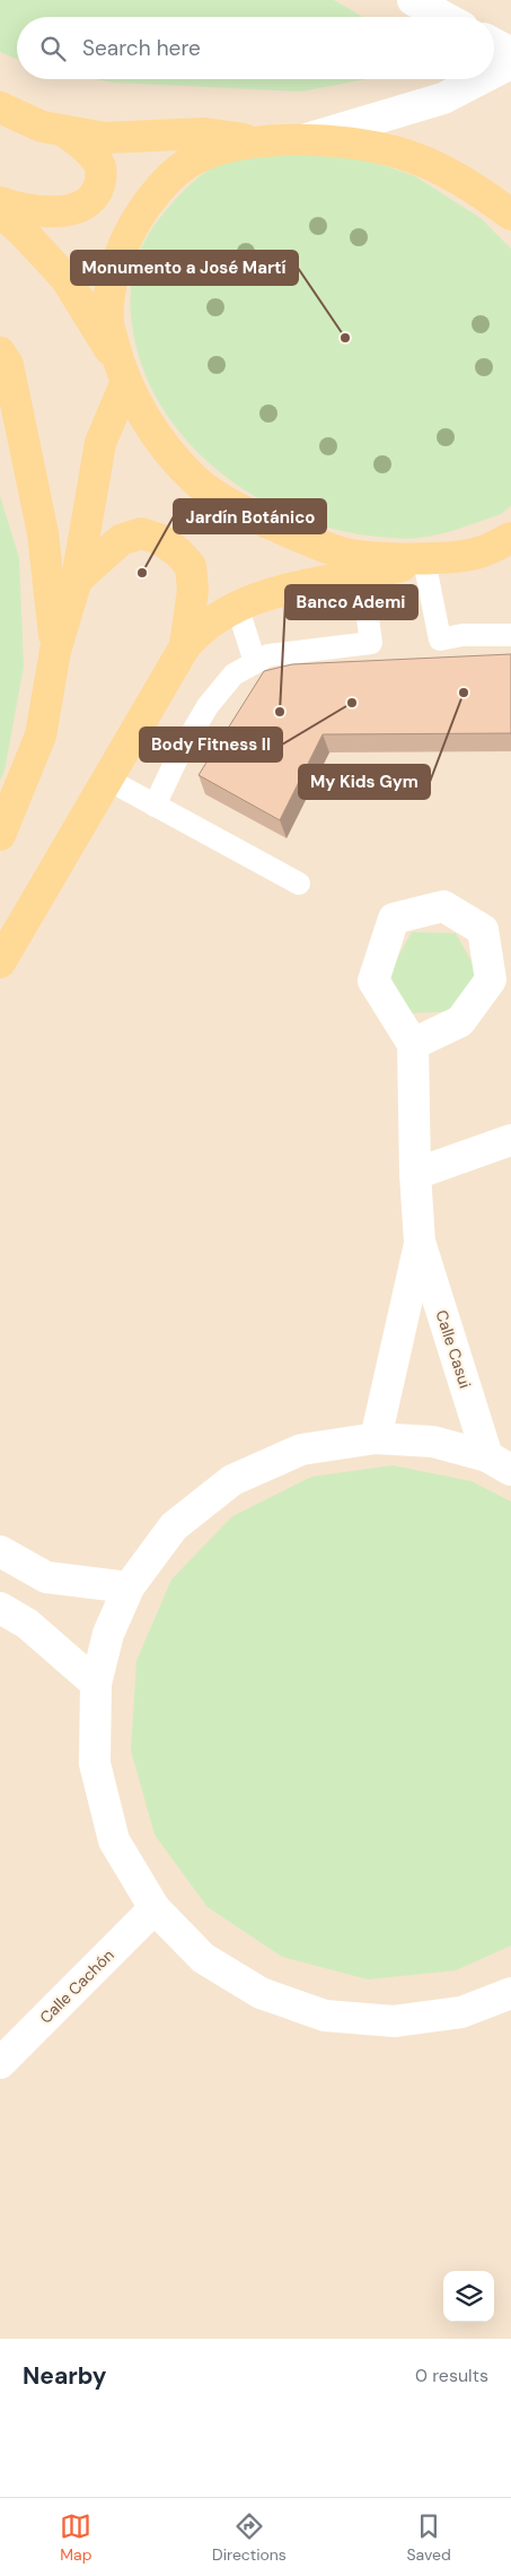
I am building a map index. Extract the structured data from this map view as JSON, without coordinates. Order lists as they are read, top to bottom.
{
  "streets": {
    "street": ["Calle Casui", "Calle Cachón"]
  },
  "places": [
    "Monumento a José Martí",
    "Jardín Botánico",
    "My Kids Gym",
    "Body Fitness II",
    "Banco Ademi"
  ],
  "page": {
    "search": "Search here",
    "heading": ["Nearby", "0 results"],
    "nav": ["Map", "Directions", "Saved"]
  }
}
